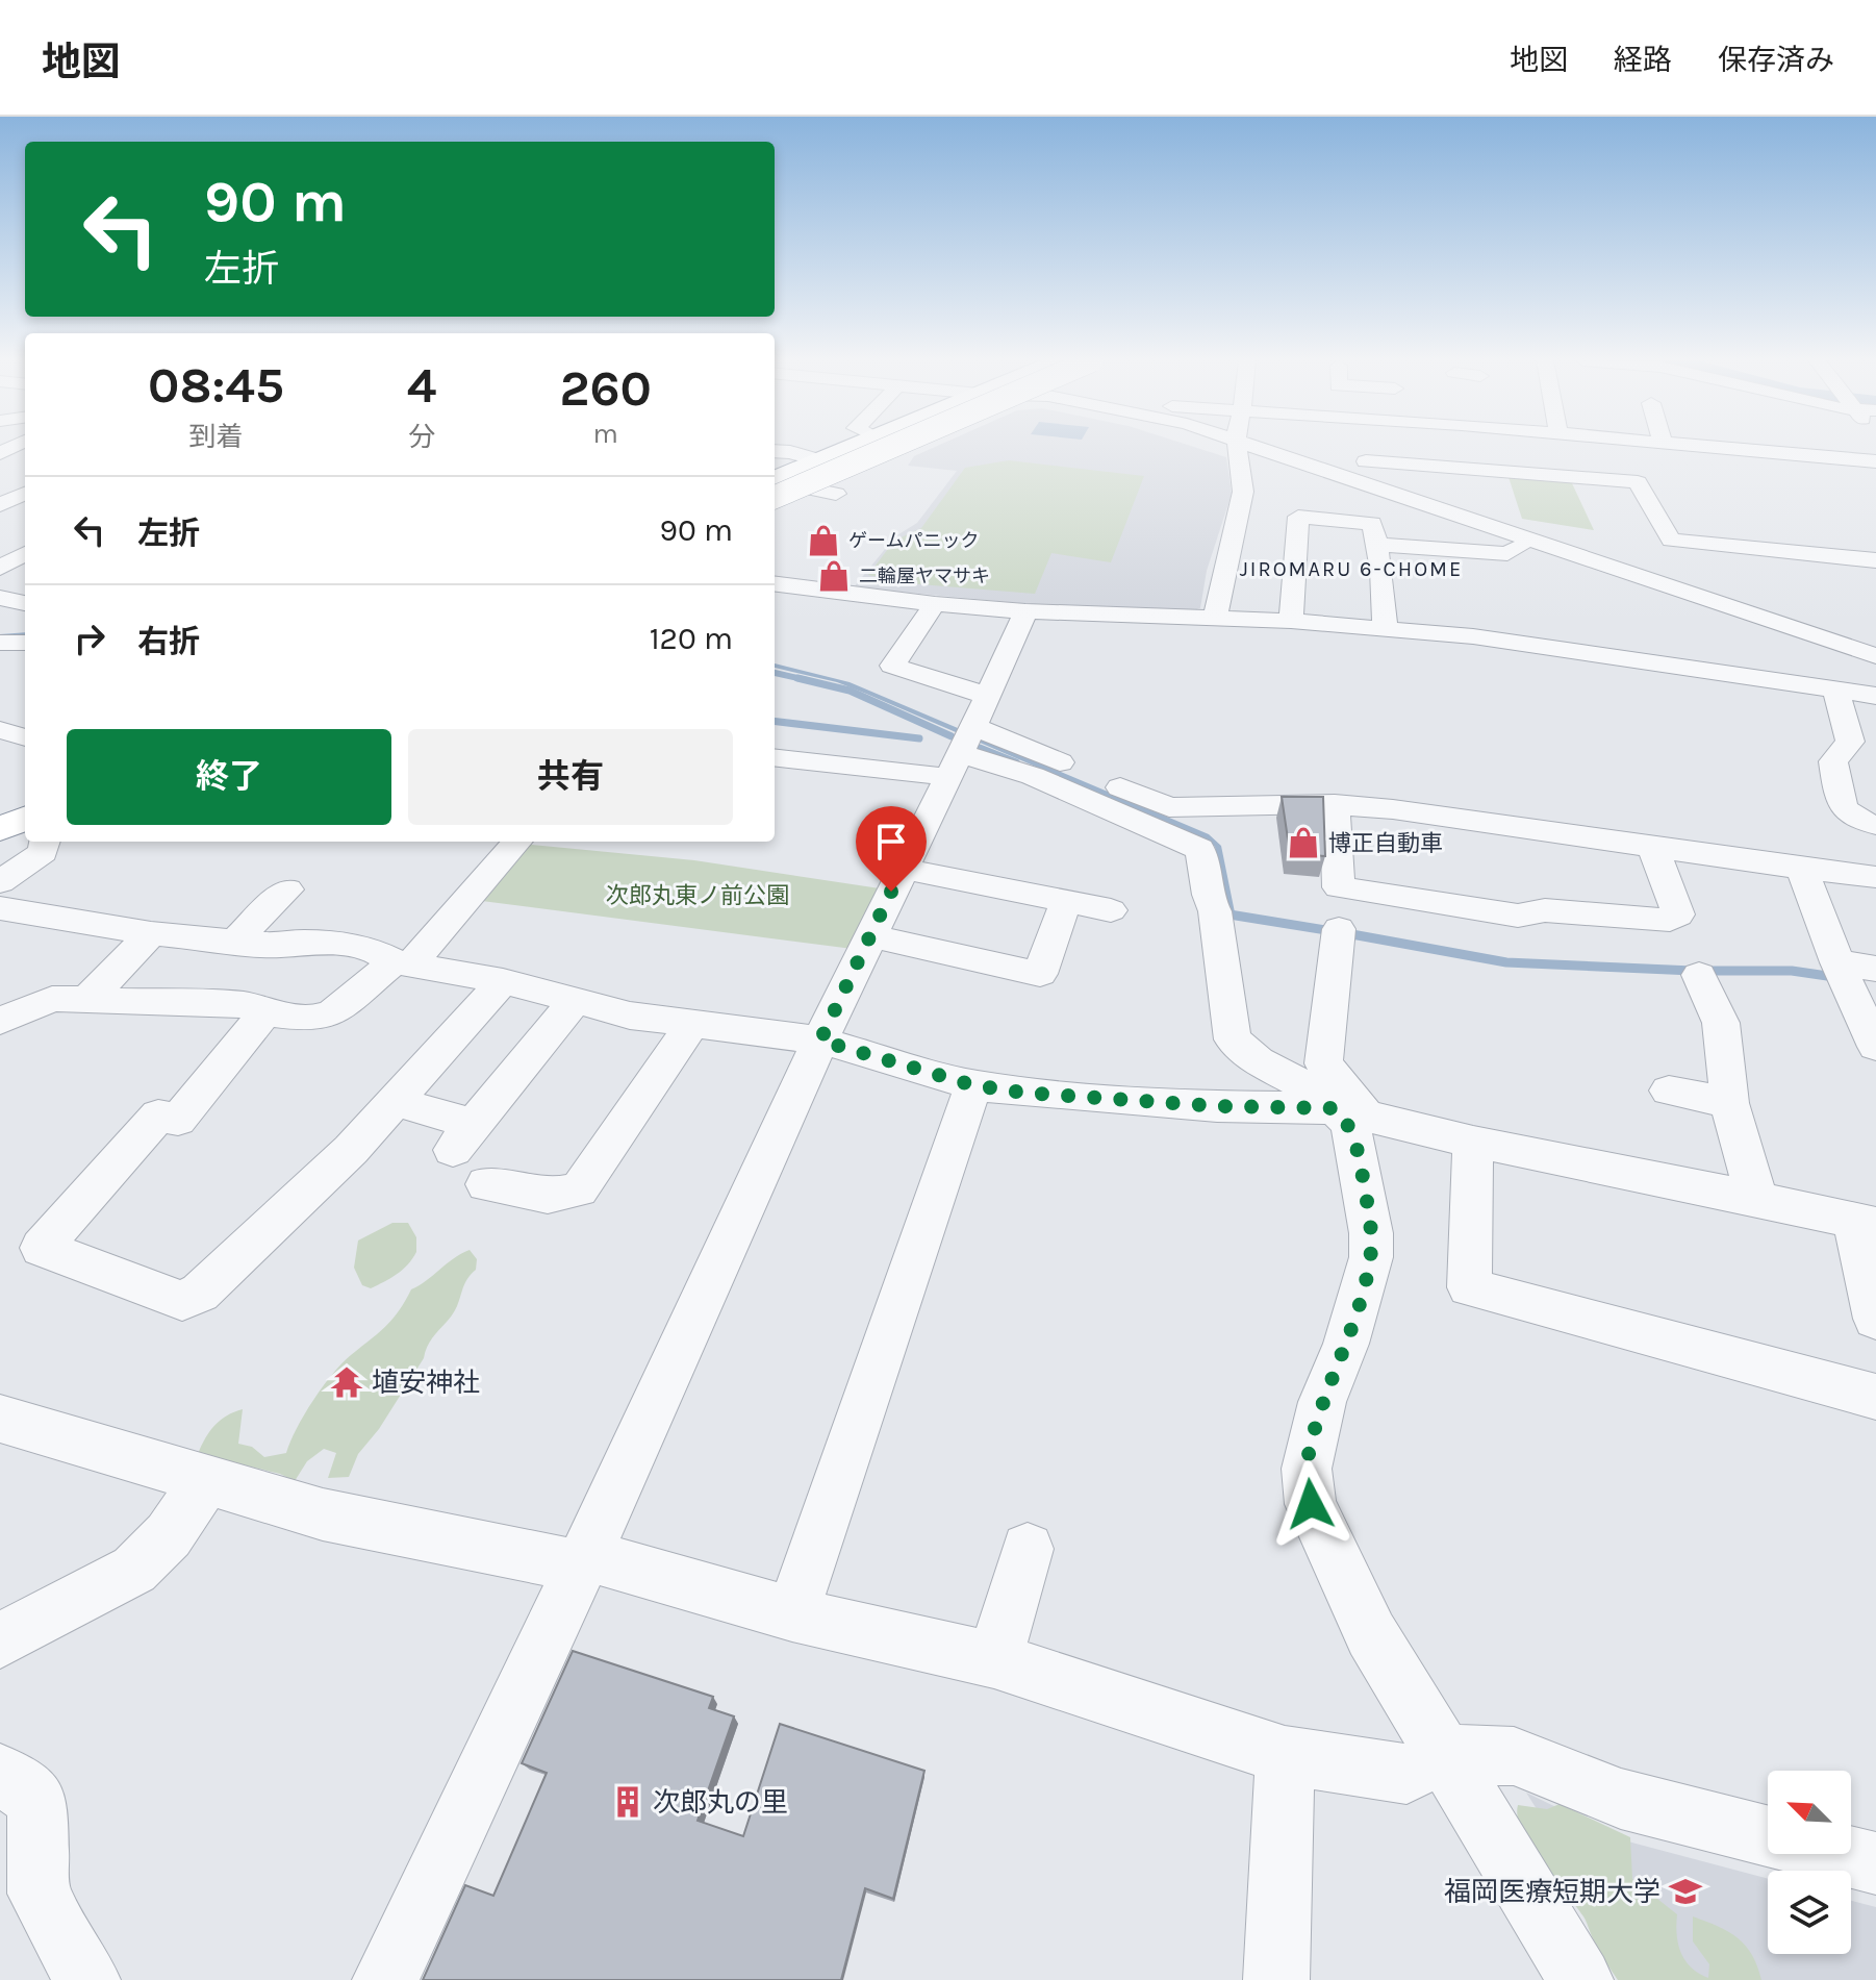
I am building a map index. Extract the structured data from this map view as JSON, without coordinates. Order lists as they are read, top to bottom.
{
  "districts": ["JIROMARU 6-CHOME"],
  "parks": ["次郎丸東ノ前公園"],
  "places": {
    "shop": ["ゲームパニック", "二輪屋ヤマサキ", "博正自動車"],
    "temple": ["埴安神社"],
    "building": ["次郎丸の里"],
    "school or university": ["福岡医療短期大学"]
  },
  "north": "top left",
  "page": {
    "header": "地図",
    "nav": ["地図", "経路", "保存済み"],
    "turn": ["90 m", "左折"],
    "eta": [
      "08:45",
      "到着",
      "4",
      "分",
      "260",
      "m"
    ],
    "list": [
      {
        "name": "左折",
        "value": "90 m"
      },
      {
        "name": "右折",
        "value": "120 m"
      }
    ],
    "buttons": ["終了", "共有"]
  }
}
